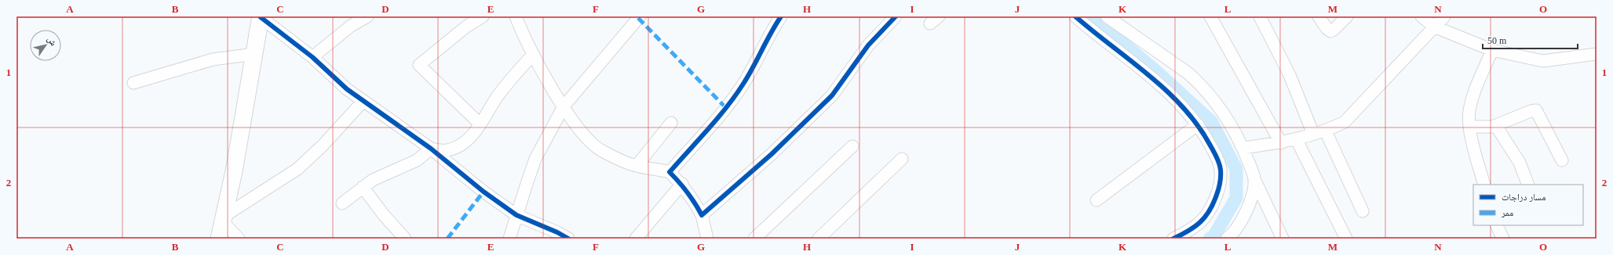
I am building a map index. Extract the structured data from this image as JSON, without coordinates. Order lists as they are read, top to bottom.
{
  "legend": ["مسار دراجات", "ممر"],
  "scale_bar": "50 m",
  "north": "top right",
  "grid": {
    "columns": [
      "A",
      "B",
      "C",
      "D",
      "E",
      "F",
      "G",
      "H",
      "I",
      "J",
      "K",
      "L",
      "M",
      "N",
      "O"
    ],
    "rows": ["1", "2"]
  }
}
